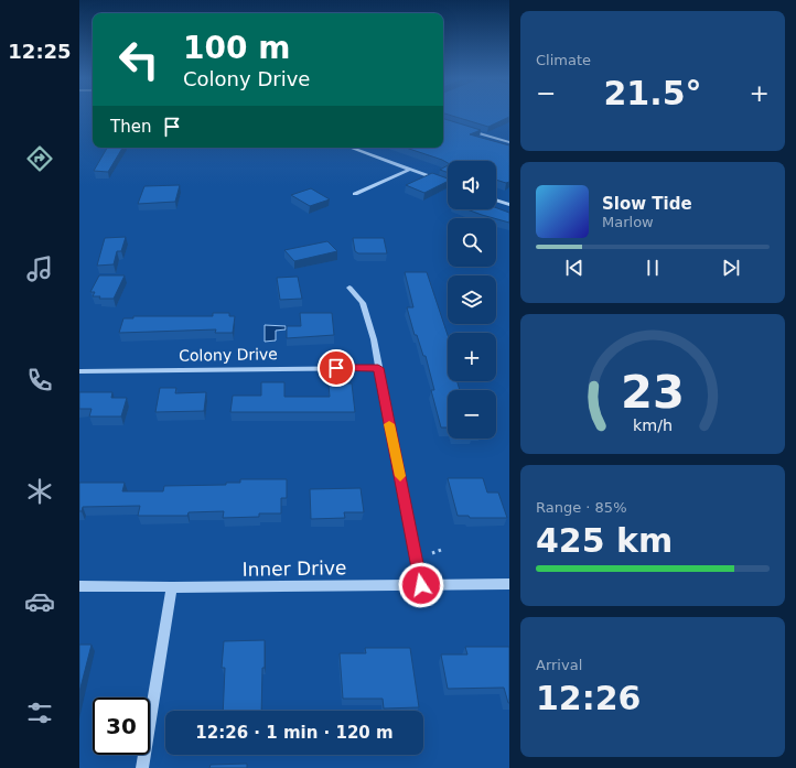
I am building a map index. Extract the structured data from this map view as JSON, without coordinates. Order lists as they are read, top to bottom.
{
  "streets": {
    "street": ["Colony Drive", "Inner Drive"]
  },
  "page": {
    "tabs": "12:25",
    "tile": [
      "Climate",
      ["Range · 85%", "425 km"],
      ["Arrival", "12:26"]
    ],
    "turn": ["100 m", "Colony Drive"],
    "heat": ["−", "21.5°", "+"],
    "then": "Then",
    "map_buttons": ["+", "−"],
    "song": ["Slow Tide", "Marlow"],
    "limit": "30",
    "trip": "12:26 · 1 min · 120 m",
    "gauge": ["23", "km/h"]
  }
}
